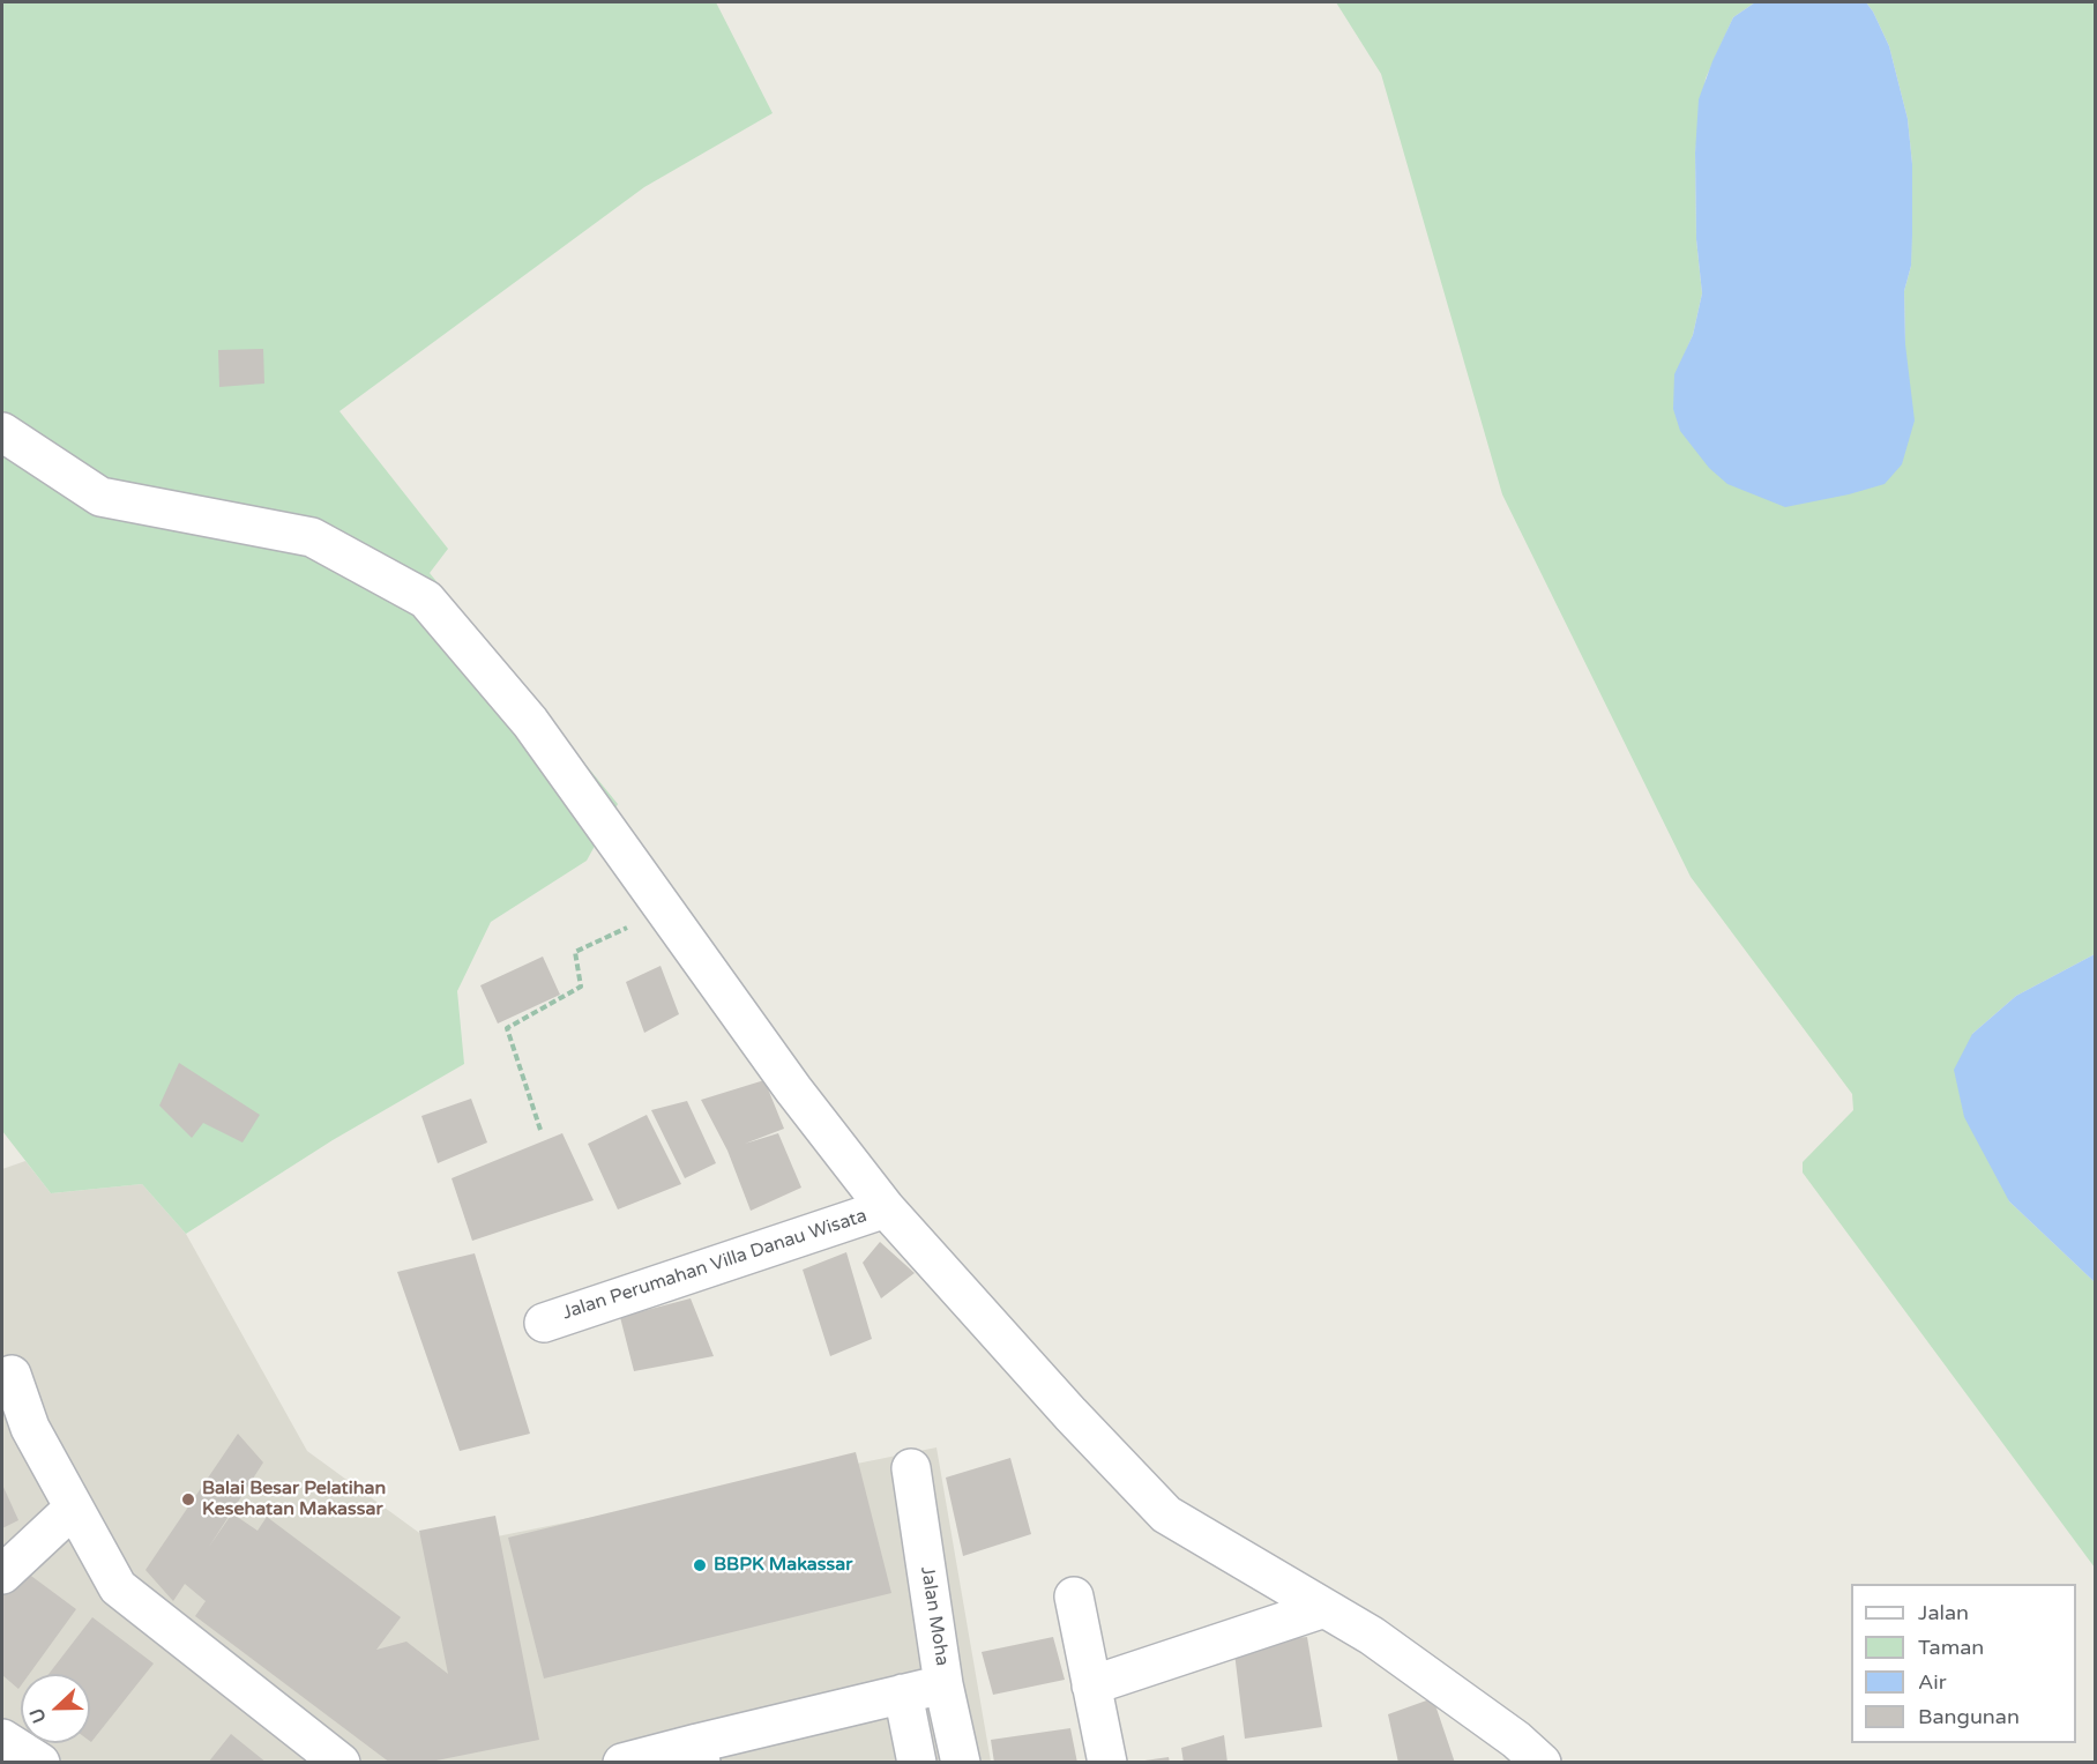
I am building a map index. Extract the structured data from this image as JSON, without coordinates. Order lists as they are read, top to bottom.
{
  "streets": {
    "street": ["Jalan Perumahan Villa Danau Wisata", "Jalan Moha"]
  },
  "places": ["Balai Besar Pelatihan Kesehatan Makassar", "BBPK Makassar"],
  "legend": [
    "Jalan",
    "Taman",
    "Air",
    "Bangunan"
  ],
  "north": "left"
}
